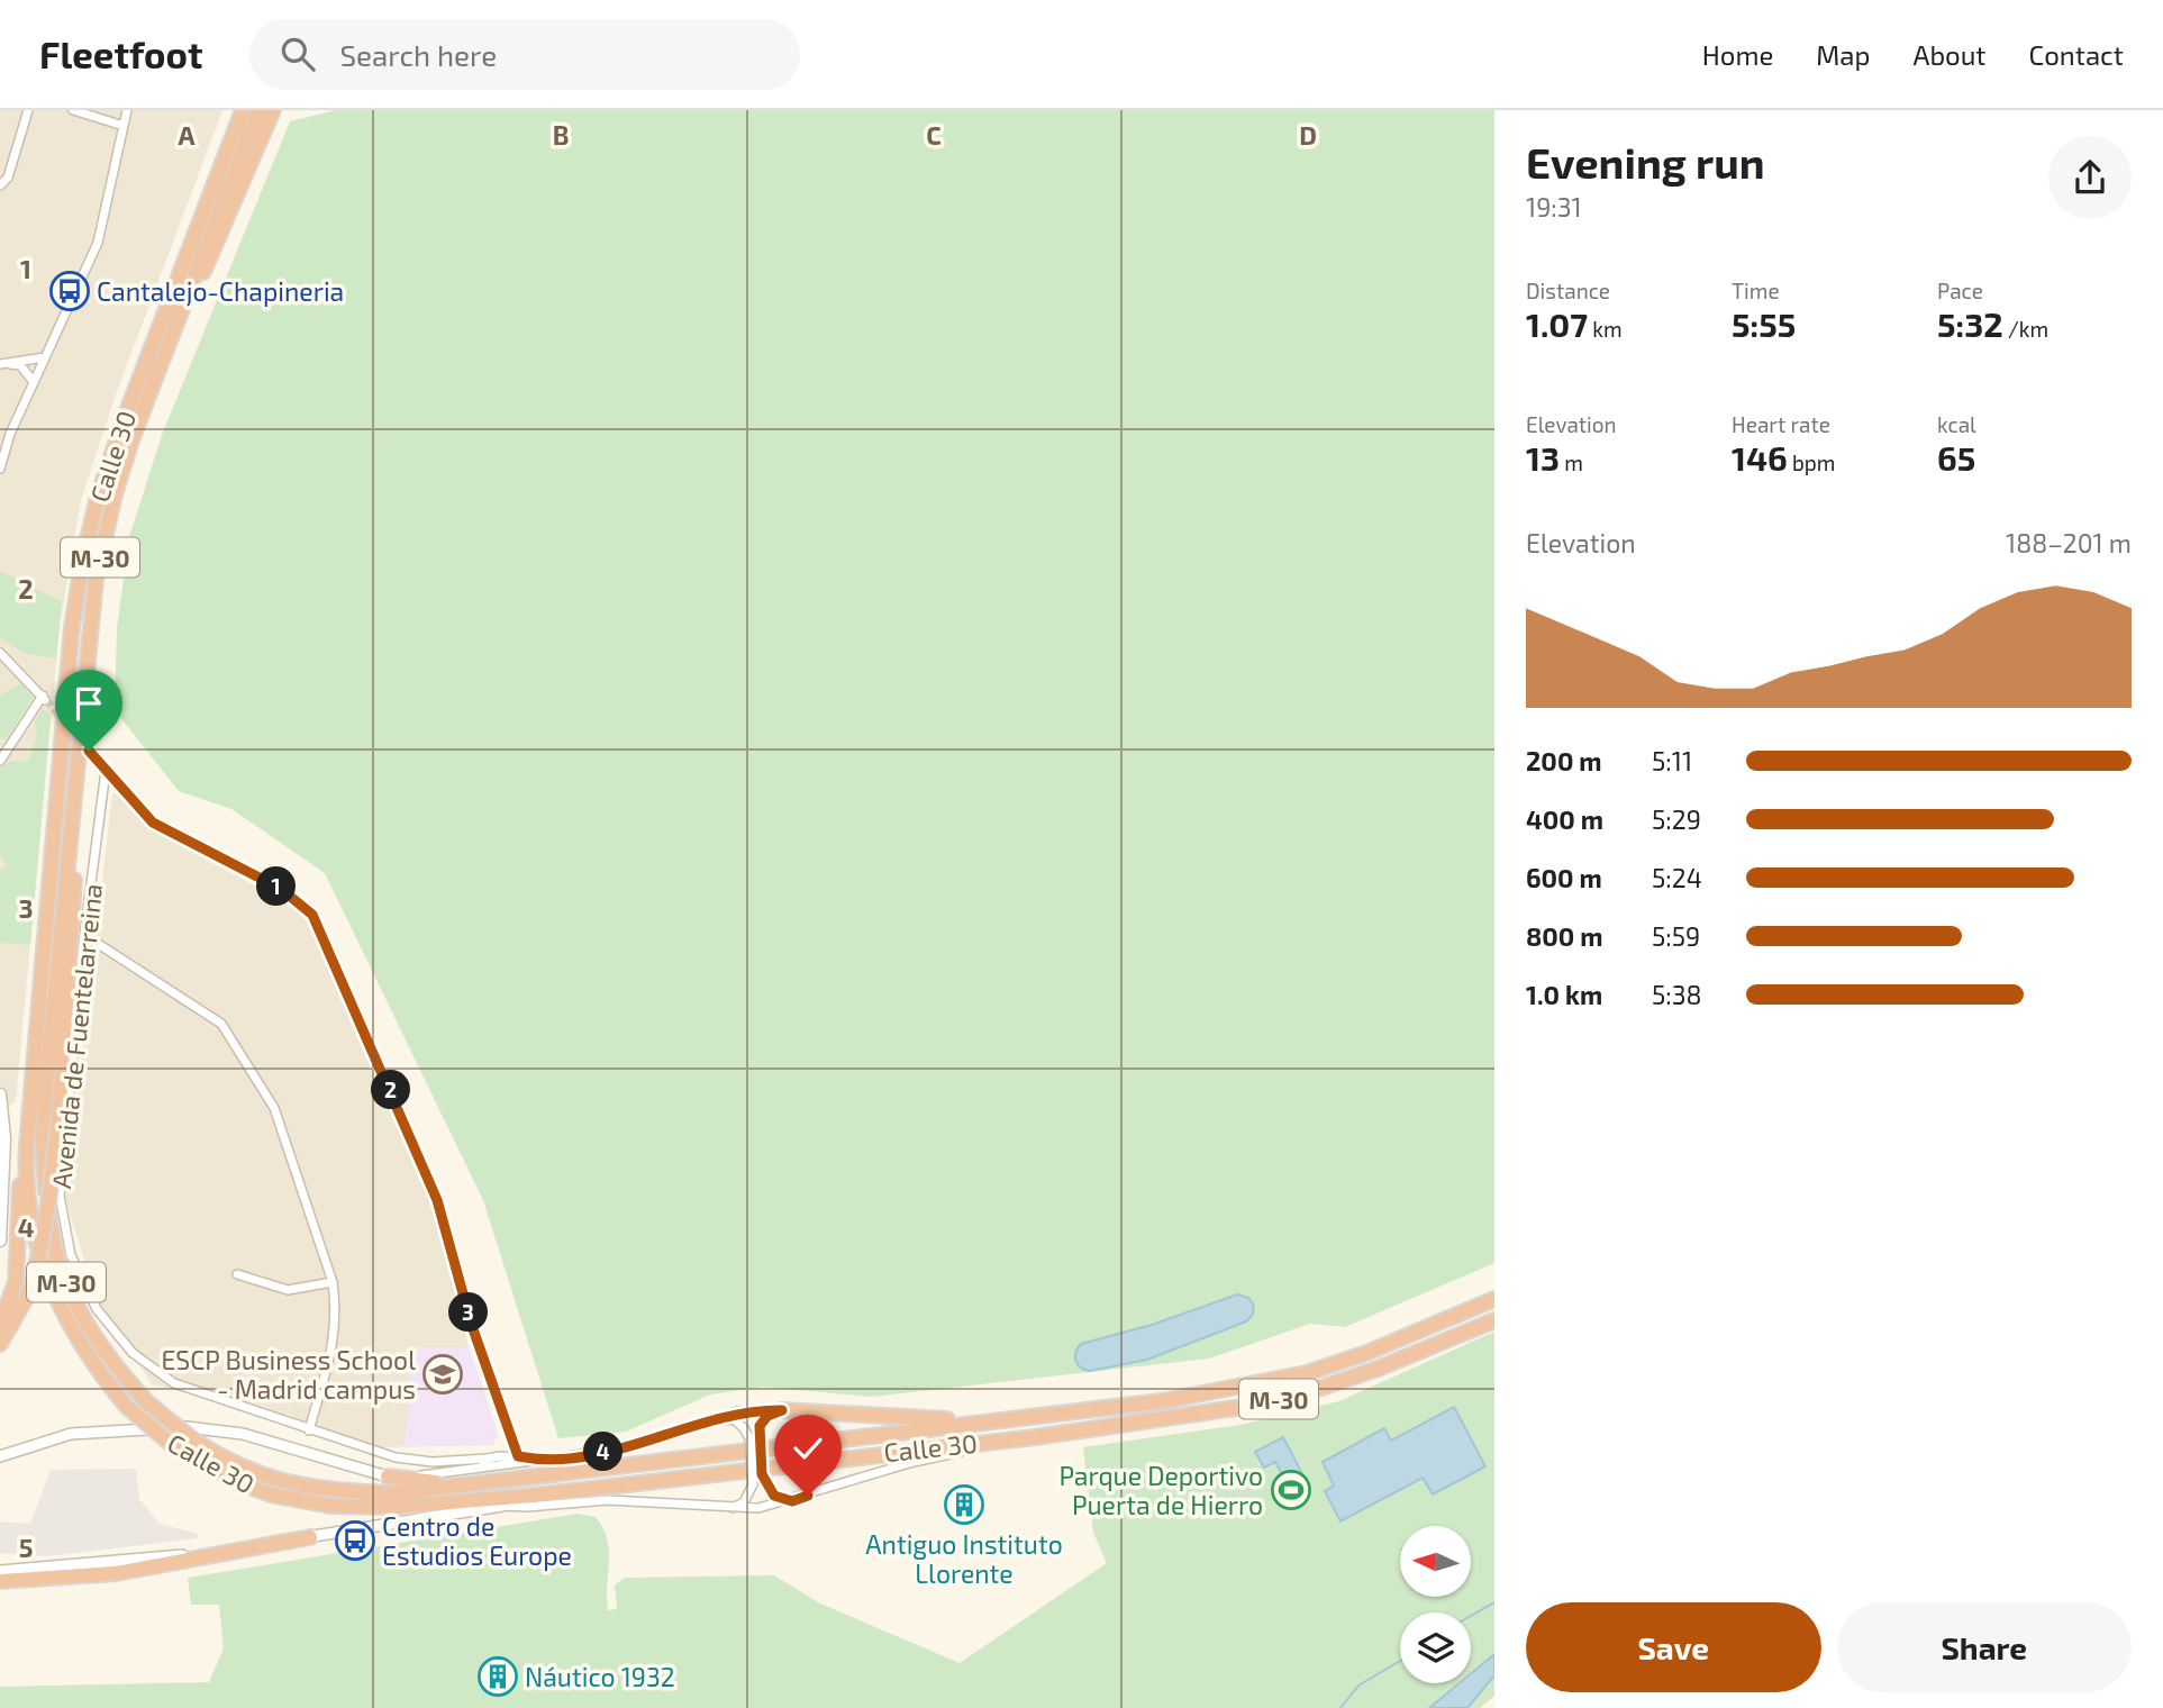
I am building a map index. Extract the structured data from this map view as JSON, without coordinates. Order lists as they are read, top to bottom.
{
  "streets": {
    "highway": ["Calle 30", "M-30"],
    "street": ["Avenida de Fuentelarreina"]
  },
  "places": {
    "bus stop": ["Cantalejo-Chapineria", "Centro de Estudios Europe"],
    "school or university": ["ESCP Business School - Madrid campus"],
    "sports": ["Parque Deportivo Puerta de Hierro"],
    "building": ["Antiguo Instituto Llorente", "Náutico 1932"]
  },
  "north": "left",
  "page": {
    "header": "Fleetfoot",
    "search": "Search here",
    "nav": [
      "Home",
      "Map",
      "About",
      "Contact"
    ],
    "heading": ["Evening run", "19:31"],
    "stats": [
      ["Distance", "1.07 km"],
      ["Time", "5:55"],
      ["Pace", "5:32 /km"],
      ["Elevation", "13 m"],
      ["Heart rate", "146 bpm"],
      ["kcal", "65"]
    ],
    "chart": ["Elevation", "188–201 m"],
    "list": [
      {
        "name": "200 m",
        "note": "5:11"
      },
      {
        "name": "400 m",
        "note": "5:29"
      },
      {
        "name": "600 m",
        "note": "5:24"
      },
      {
        "name": "800 m",
        "note": "5:59"
      },
      {
        "name": "1.0 km",
        "note": "5:38"
      }
    ],
    "pins": [
      "1",
      "2",
      "3",
      "4"
    ],
    "buttons": ["Save", "Share"]
  },
  "grid": {
    "columns": [
      "A",
      "B",
      "C",
      "D"
    ],
    "rows": [
      "1",
      "2",
      "3",
      "4",
      "5"
    ]
  }
}
